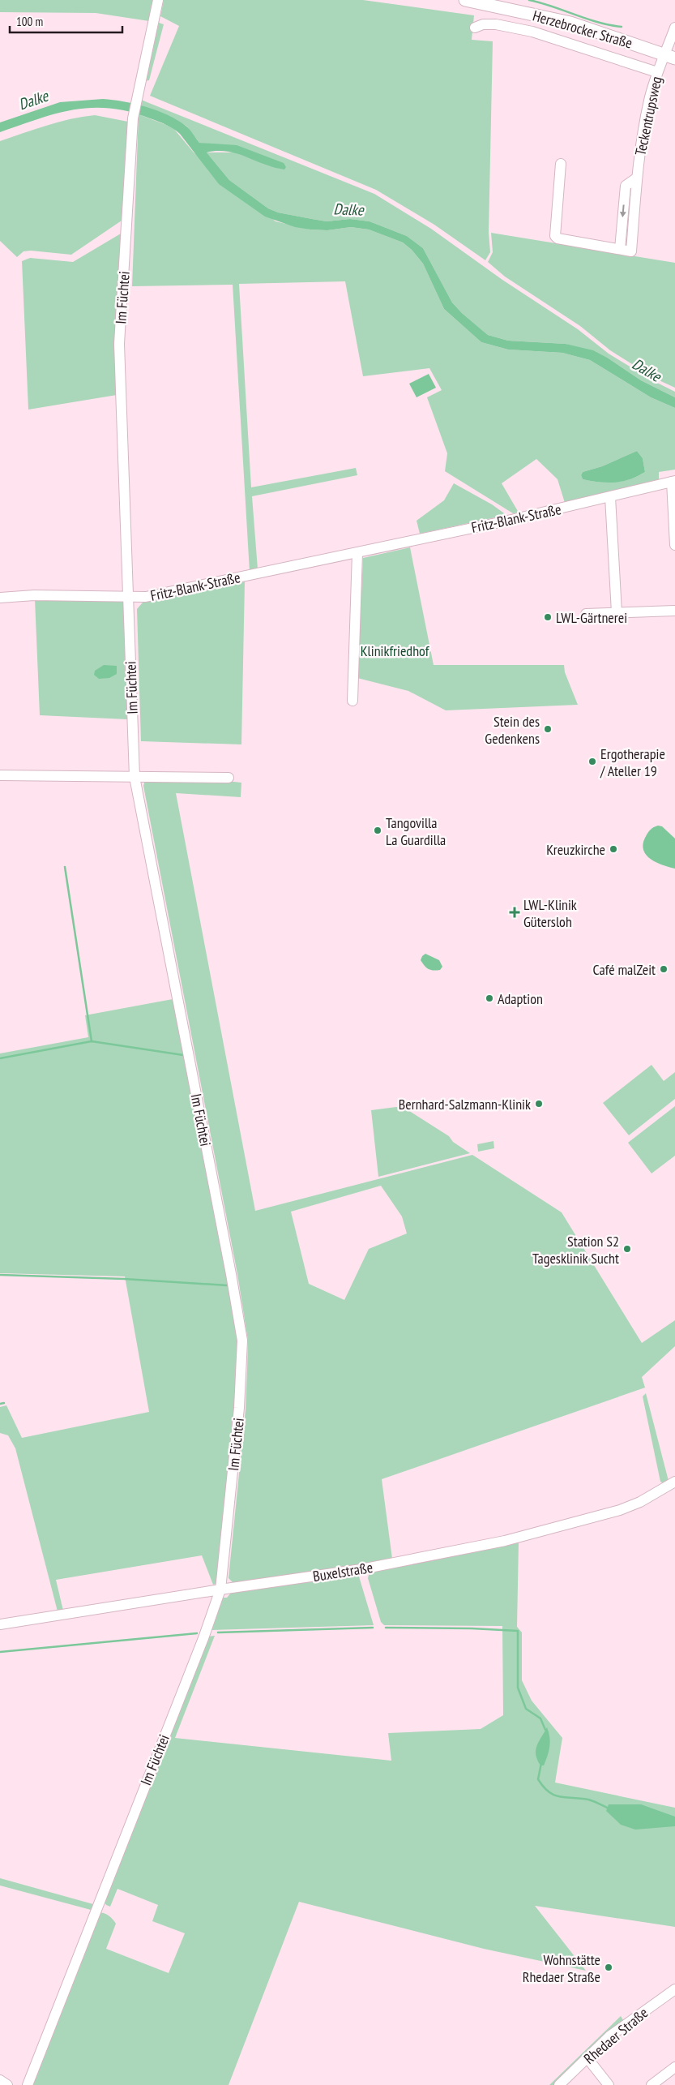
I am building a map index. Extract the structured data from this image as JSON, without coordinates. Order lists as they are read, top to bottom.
{
  "streets": {
    "main road": ["Herzebrocker Straße"],
    "street": [
      "Teckentrupsweg",
      "Im Füchtei",
      "Fritz-Blank-Straße",
      "Buxelstraße",
      "Rhedaer Straße"
    ]
  },
  "crossings": [
    ["Herzebrocker Straße", "Teckentrupsweg"],
    ["Im Füchtei", "Fritz-Blank-Straße"],
    ["Im Füchtei", "Buxelstraße"]
  ],
  "water": ["Dalke"],
  "parks": ["Klinikfriedhof"],
  "places": {
    "other": [
      "LWL-Gärtnerei",
      "Stein des Gedenkens",
      "Ergotherapie / Ateller 19",
      "Tangovilla La Guardilla",
      "Kreuzkirche",
      "Café malZeit",
      "Adaption",
      "Bernhard-Salzmann-Klinik",
      "Station S2 Tagesklinik Sucht",
      "Wohnstätte Rhedaer Straße"
    ],
    "health": ["LWL-Klinik Gütersloh"]
  },
  "scale_bar": "100 m"
}
